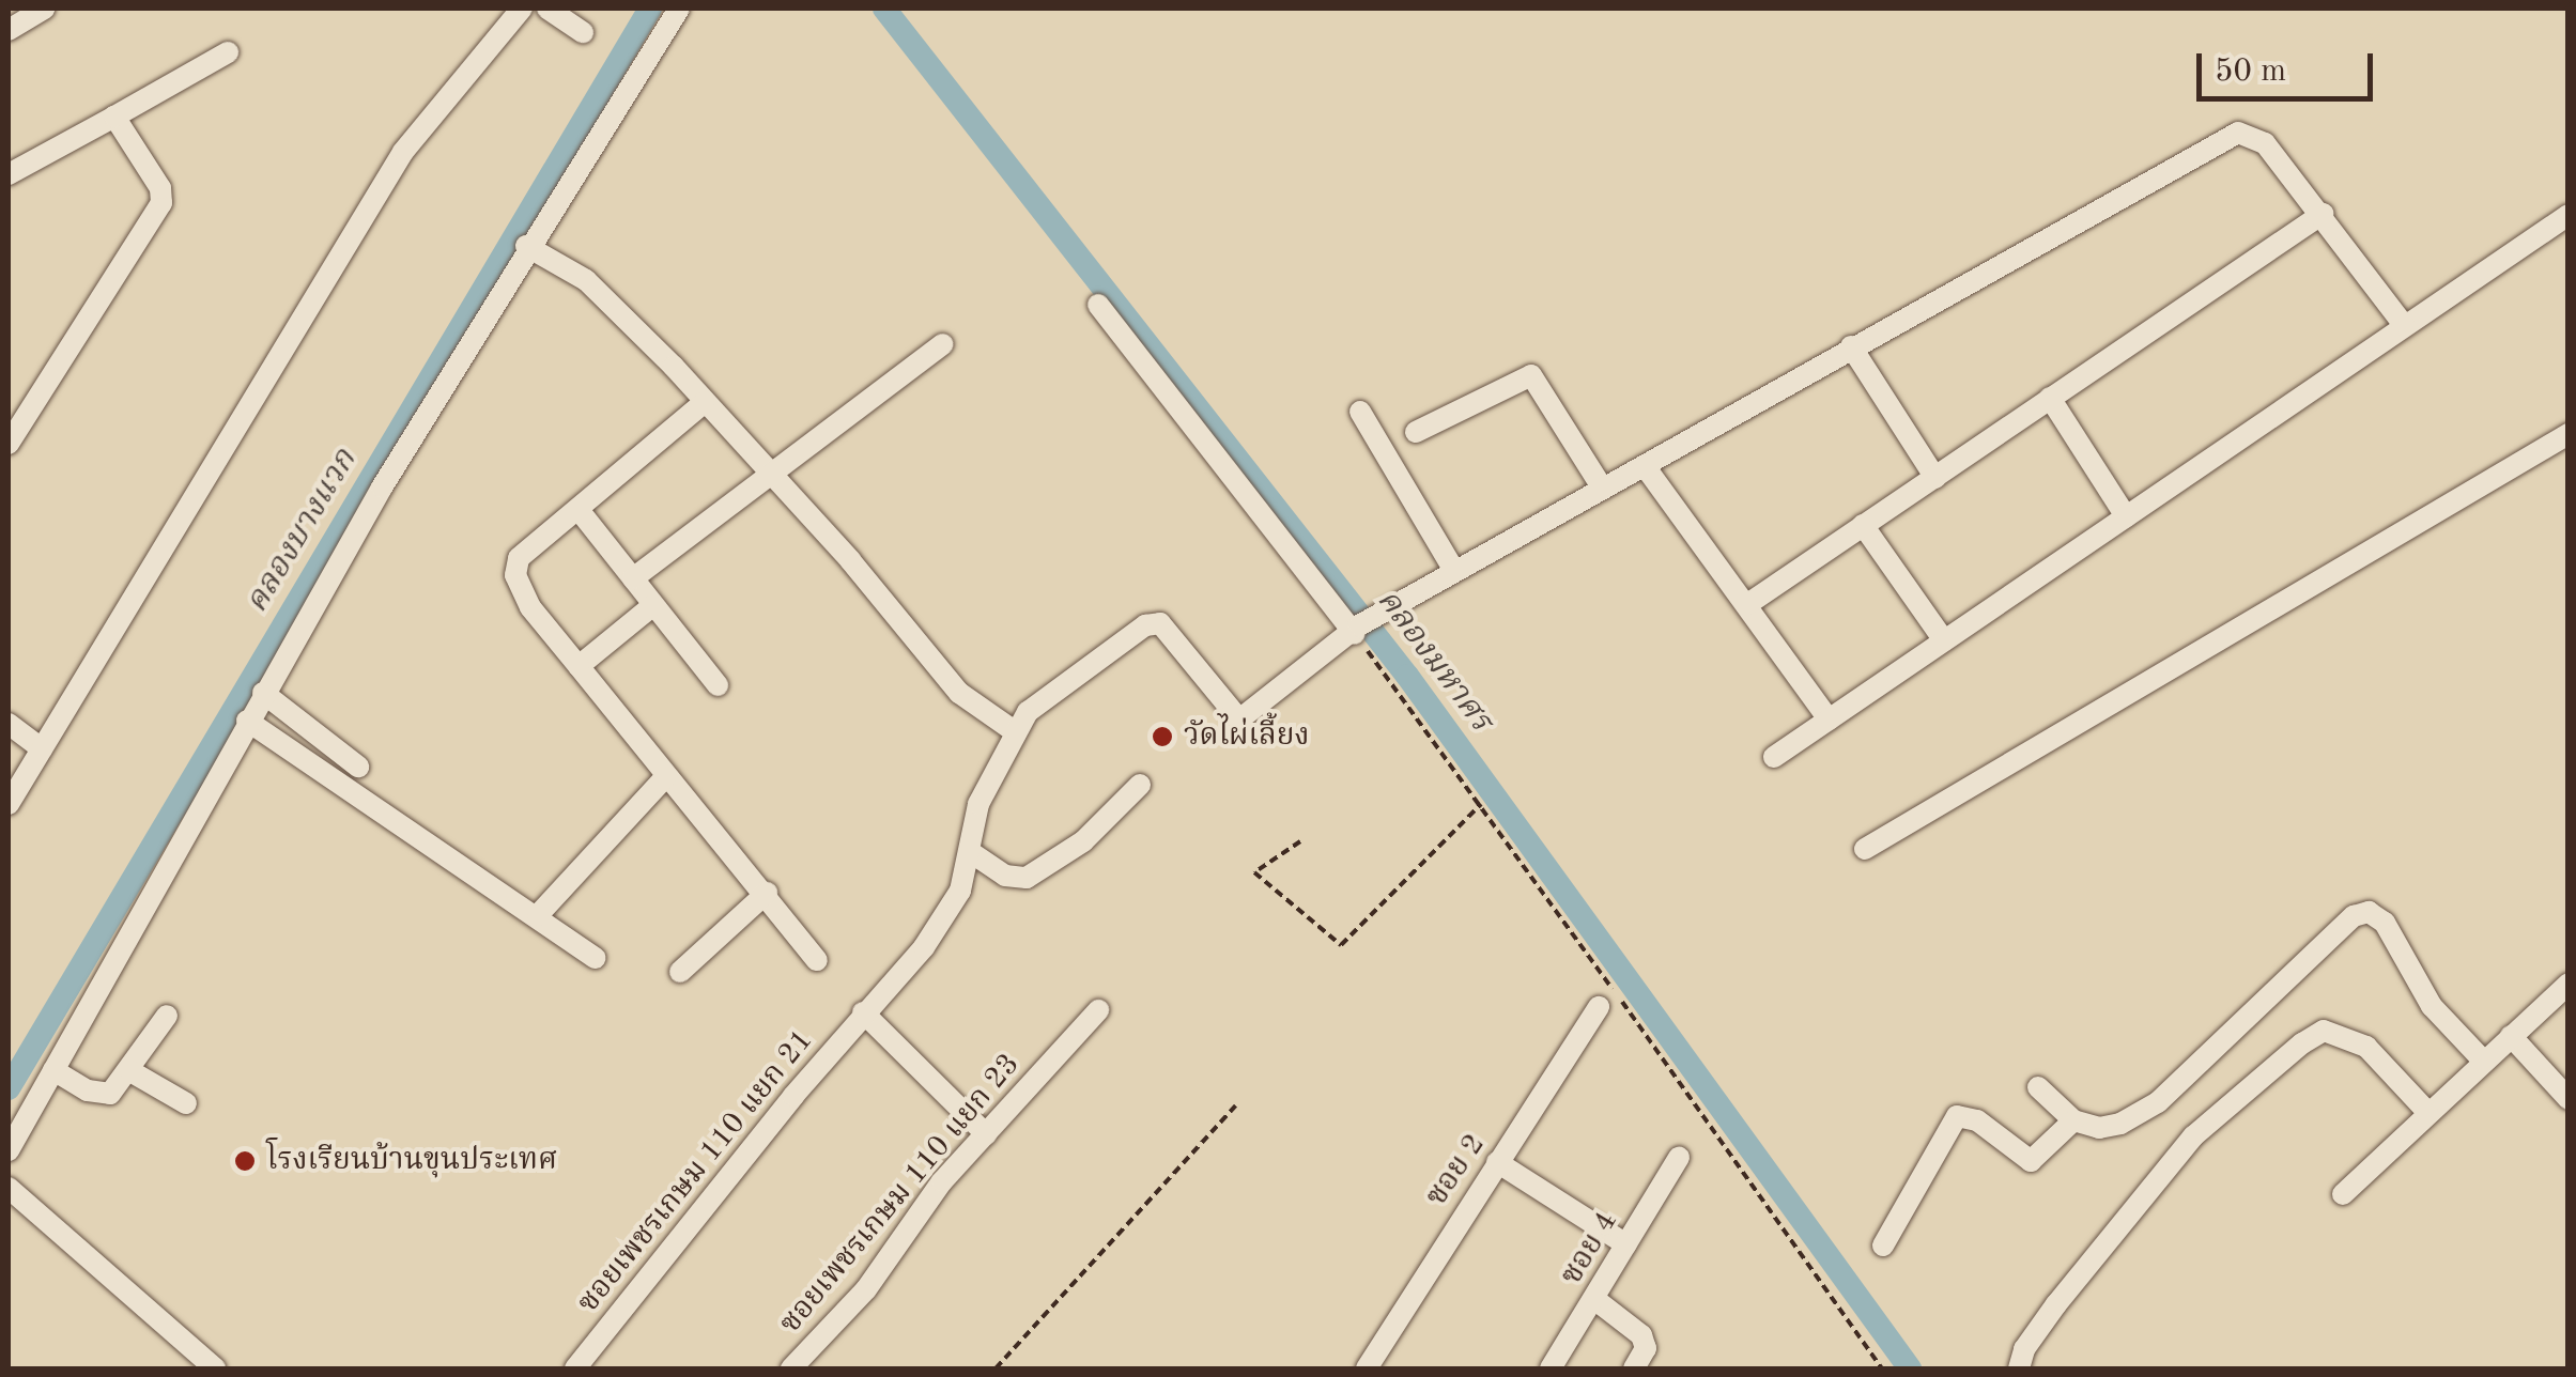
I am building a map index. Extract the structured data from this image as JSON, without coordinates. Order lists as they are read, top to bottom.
{
  "streets": {
    "street": [
      "ซอย 2",
      "ซอยเพชรเกษม 110 แยก 21",
      "ซอยเพชรเกษม 110 แยก 23",
      "ซอย 4"
    ]
  },
  "water": ["คลองบางแวก", "คลองมหาศร"],
  "places": ["วัดไผ่เลี้ยง", "โรงเรียนบ้านขุนประเทศ"],
  "scale_bar": "50 m"
}
